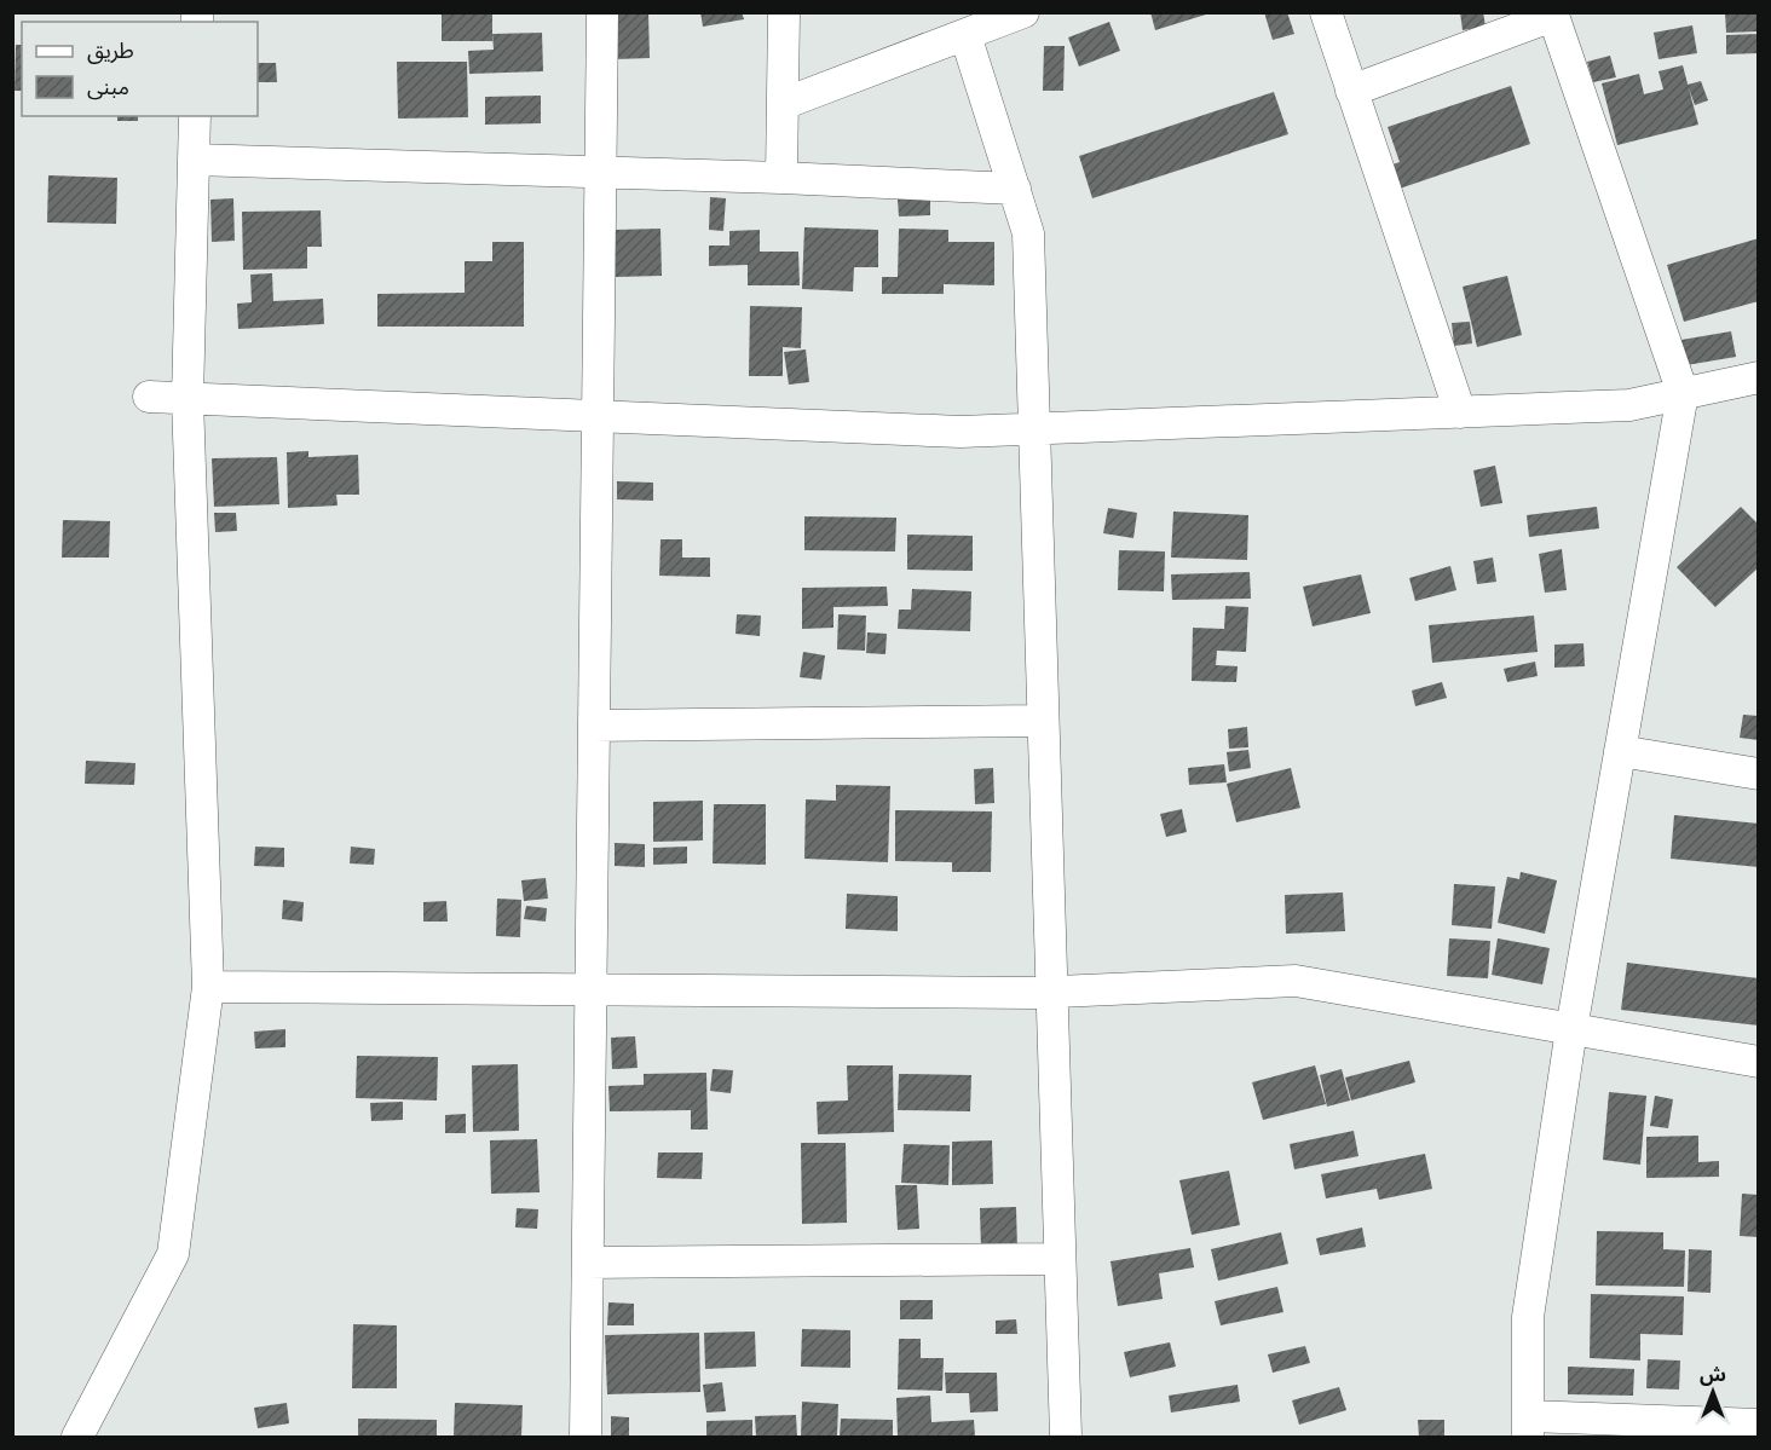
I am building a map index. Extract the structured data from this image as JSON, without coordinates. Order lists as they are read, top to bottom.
{
  "legend": ["طريق", "مبنى"],
  "north": "top"
}
